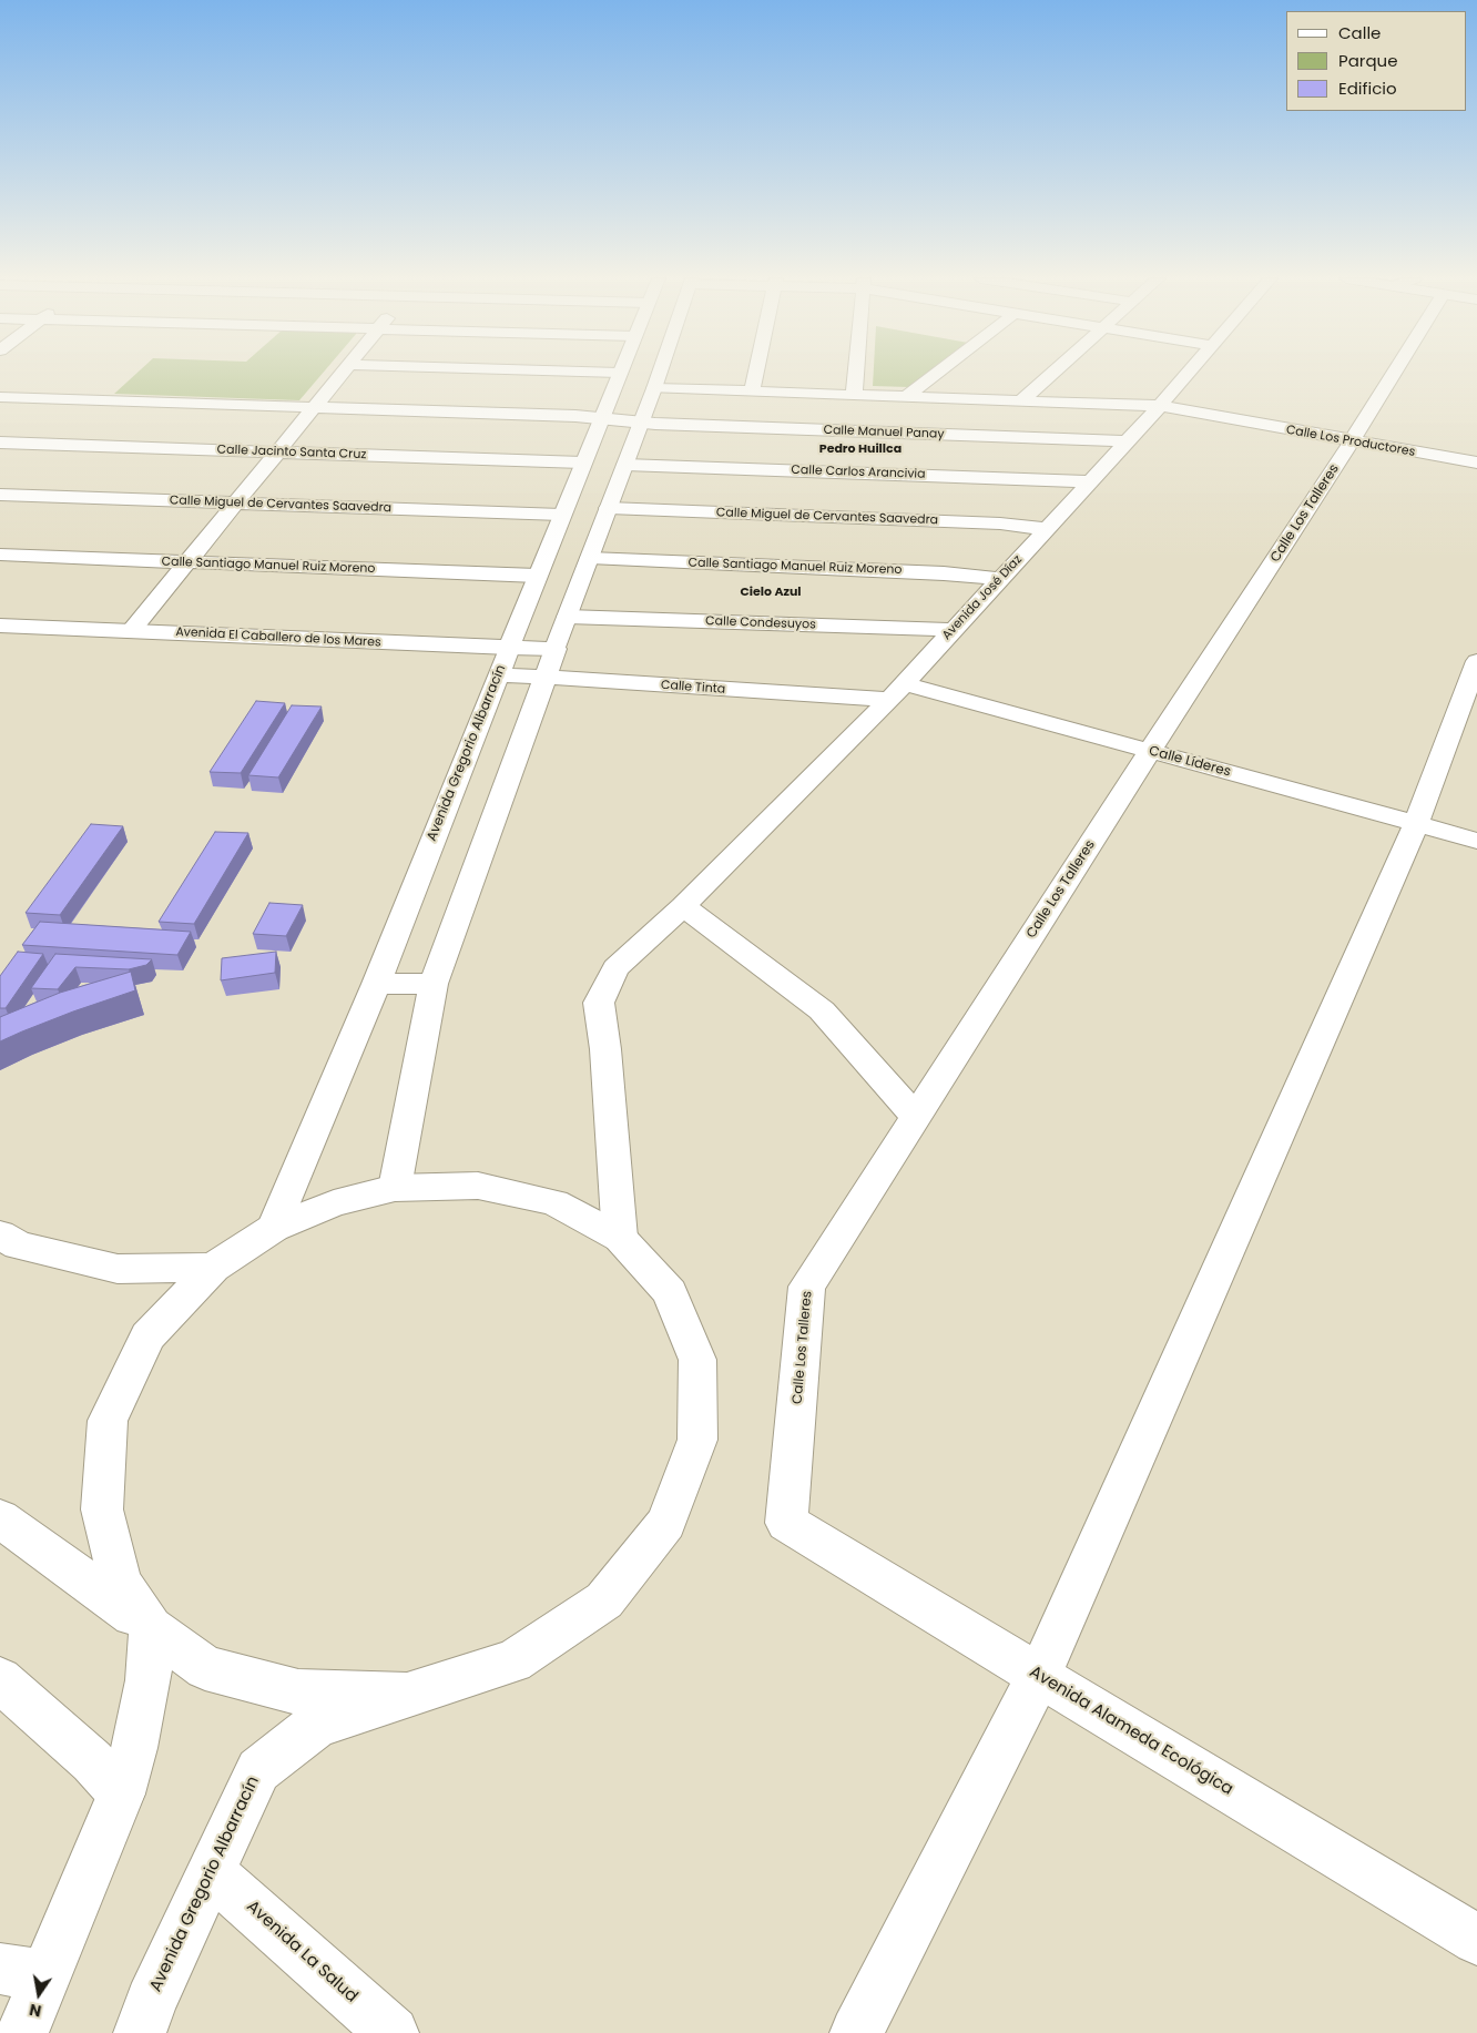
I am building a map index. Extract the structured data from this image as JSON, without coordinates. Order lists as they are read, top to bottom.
{
  "streets": {
    "street": [
      "Calle Manuel Panay",
      "Calle Los Productores",
      "Calle Jacinto Santa Cruz",
      "Calle Carlos Arancivia",
      "Calle Miguel de Cervantes Saavedra",
      "Calle Los Talleres",
      "Calle Santiago Manuel Ruiz Moreno",
      "Avenida José Díaz",
      "Calle Condesuyos",
      "Avenida El Caballero de los Mares",
      "Calle Tinta",
      "Avenida Gregorio Albarracín",
      "Calle Líderes",
      "Avenida Alameda Ecológica",
      "Avenida La Salud"
    ]
  },
  "crossings": [
    ["Calle Manuel Panay", "Avenida José Díaz"],
    ["Calle Manuel Panay", "Avenida Gregorio Albarracín"],
    ["Calle Los Productores", "Calle Los Talleres"],
    ["Calle Los Productores", "Avenida José Díaz"],
    ["Calle Jacinto Santa Cruz", "Avenida Gregorio Albarracín"],
    ["Calle Carlos Arancivia", "Avenida José Díaz"],
    ["Calle Miguel de Cervantes Saavedra", "Avenida José Díaz"],
    ["Calle Miguel de Cervantes Saavedra", "Avenida Gregorio Albarracín"],
    ["Calle Los Talleres", "Calle Líderes"],
    ["Calle Los Talleres", "Avenida Alameda Ecológica"],
    ["Calle Santiago Manuel Ruiz Moreno", "Avenida José Díaz"],
    ["Calle Santiago Manuel Ruiz Moreno", "Avenida Gregorio Albarracín"],
    ["Avenida José Díaz", "Calle Condesuyos"],
    ["Avenida José Díaz", "Calle Tinta"],
    ["Avenida José Díaz", "Avenida Gregorio Albarracín"],
    ["Avenida José Díaz", "Calle Líderes"],
    ["Avenida El Caballero de los Mares", "Avenida Gregorio Albarracín"],
    ["Calle Tinta", "Avenida Gregorio Albarracín"],
    ["Calle Tinta", "Calle Líderes"],
    ["Avenida Gregorio Albarracín", "Avenida La Salud"]
  ],
  "districts": ["Pedro Huillca", "Cielo Azul"],
  "legend": ["Calle", "Parque", "Edificio"],
  "north": "bottom"
}
